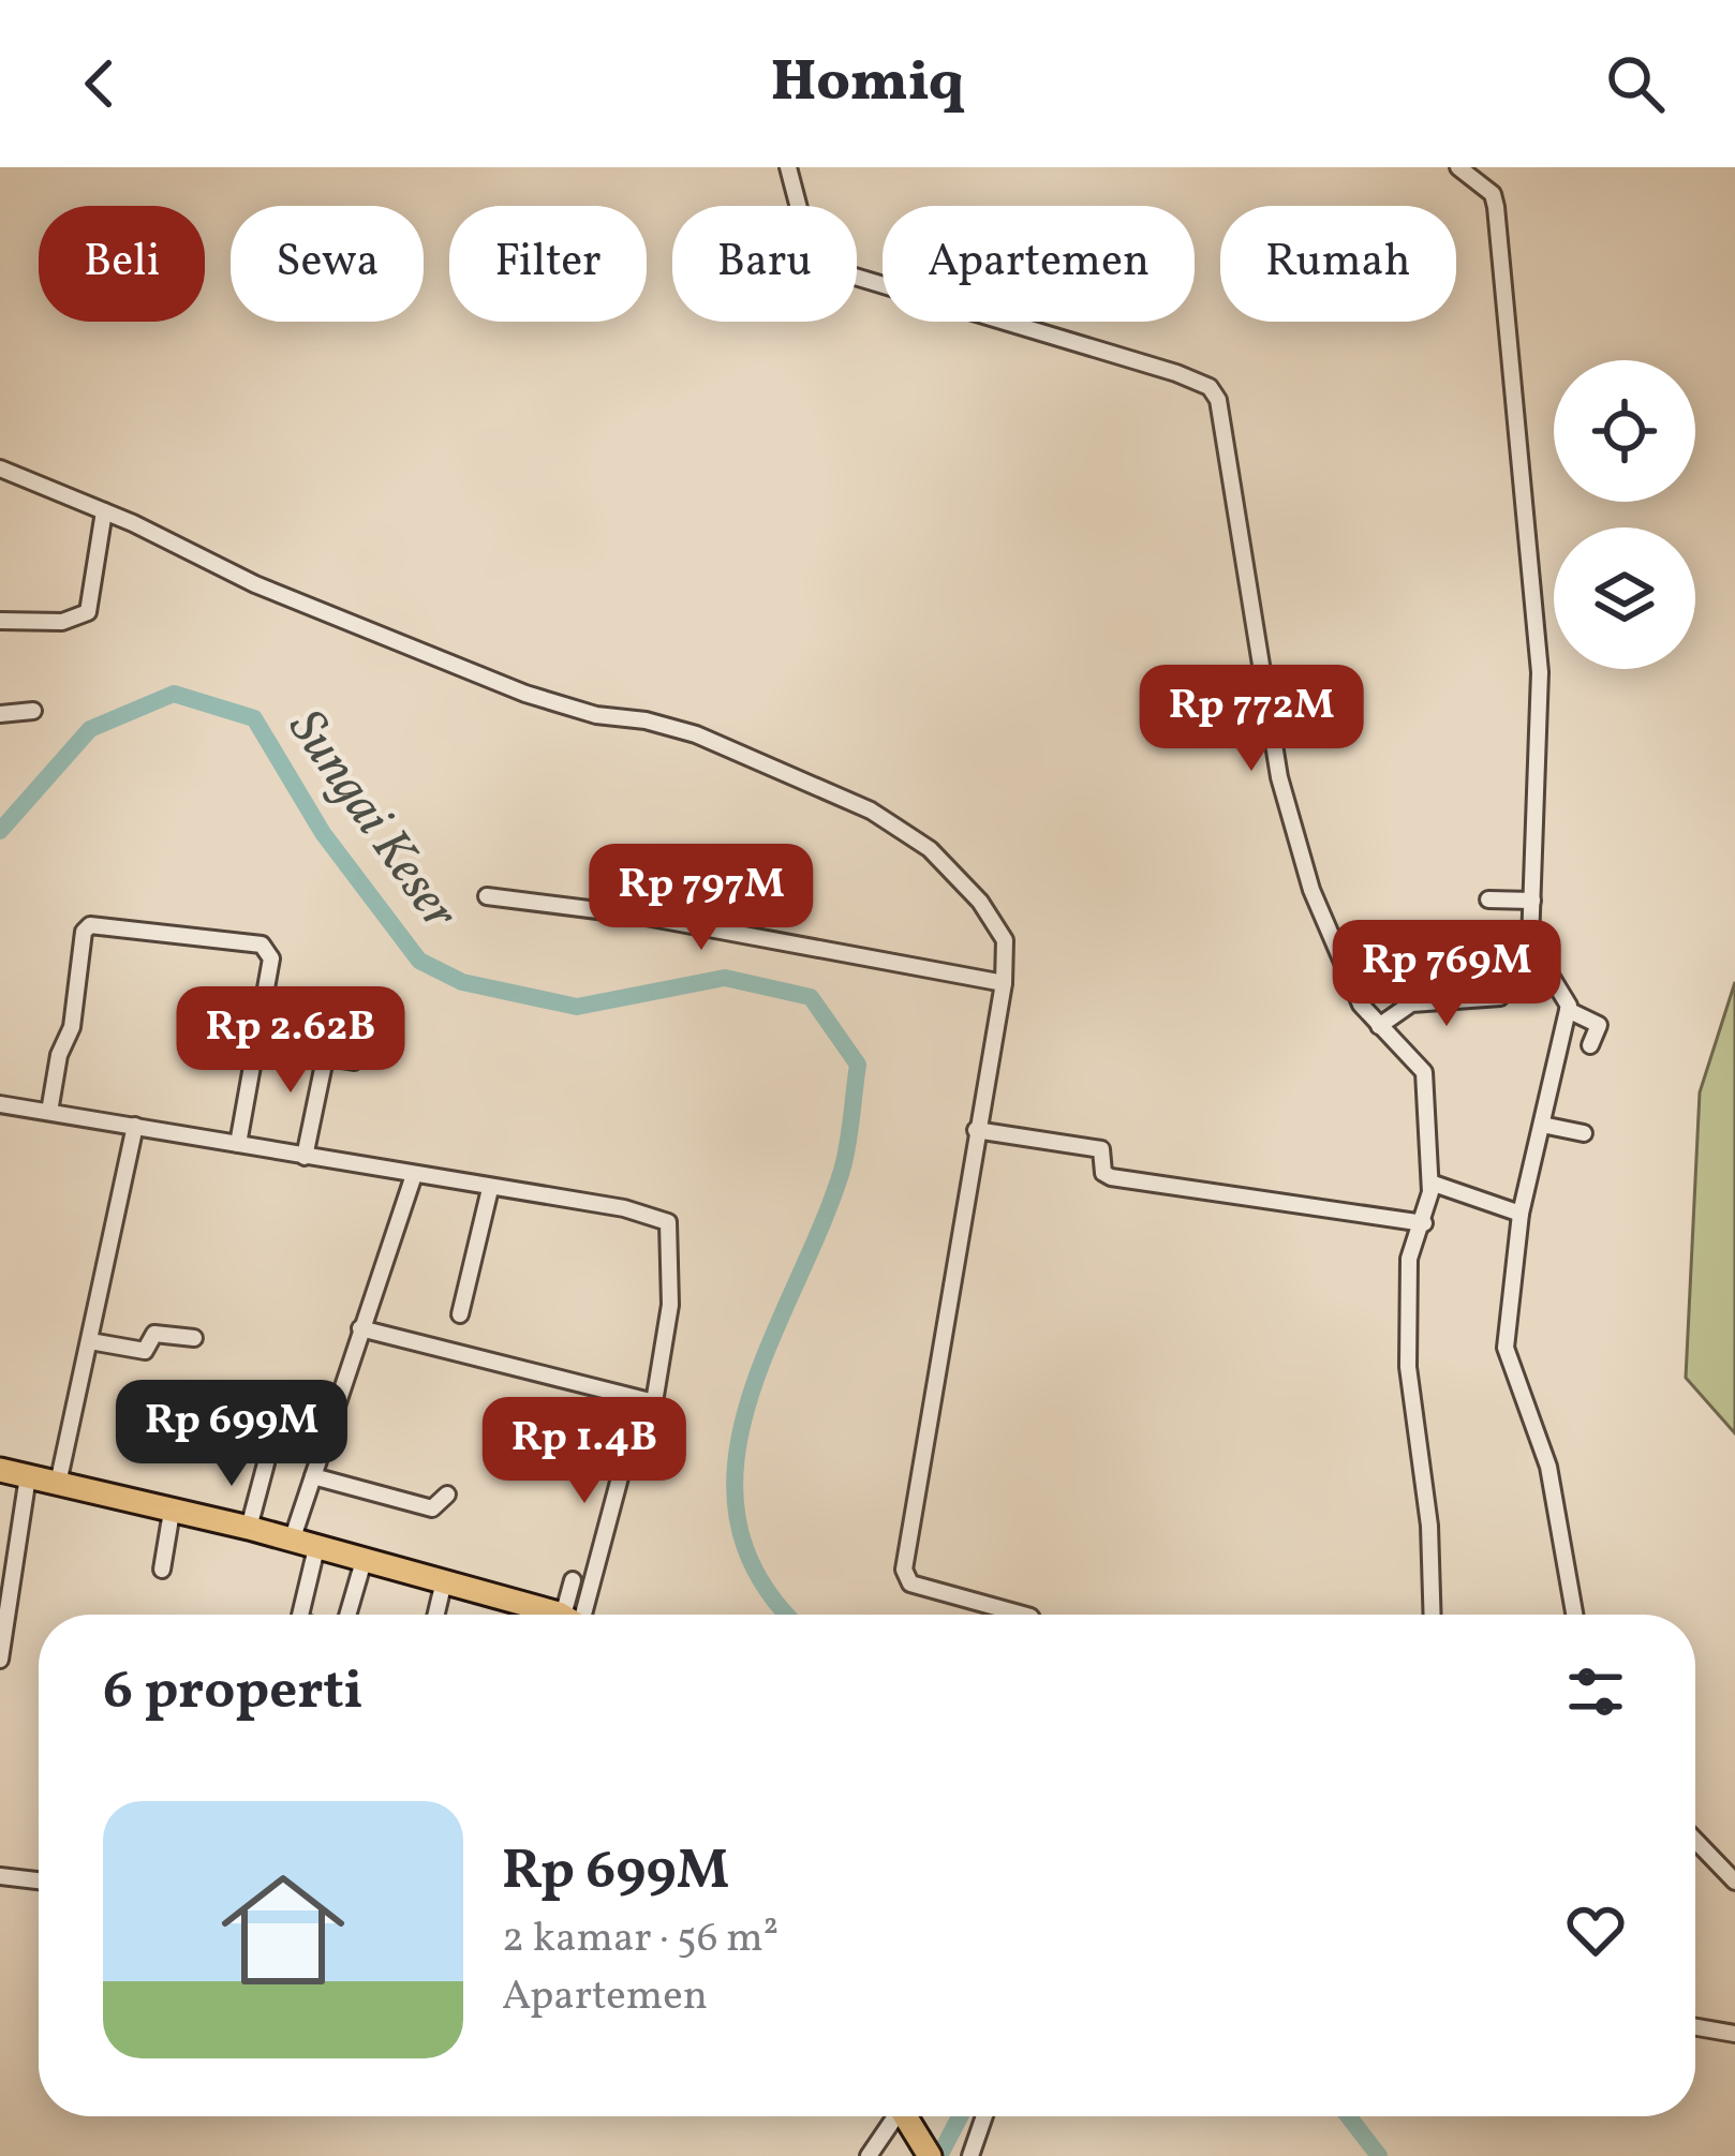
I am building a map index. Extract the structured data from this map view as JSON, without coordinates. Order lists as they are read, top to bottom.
{
  "water": ["Sungai Keser"],
  "page": {
    "header": "Homiq",
    "chip": [
      "Beli",
      "Sewa",
      "Filter",
      "Baru",
      "Apartemen",
      "Rumah"
    ],
    "price": [
      "Rp 772M",
      "Rp 797M",
      "Rp 769M",
      "Rp 2.62B",
      "Rp 699M",
      "Rp 1.4B"
    ],
    "heading": "6 properti",
    "list": [
      {
        "name": "Rp 699M",
        "note": "2 kamar · 56 m² · Apartemen"
      }
    ]
  }
}
